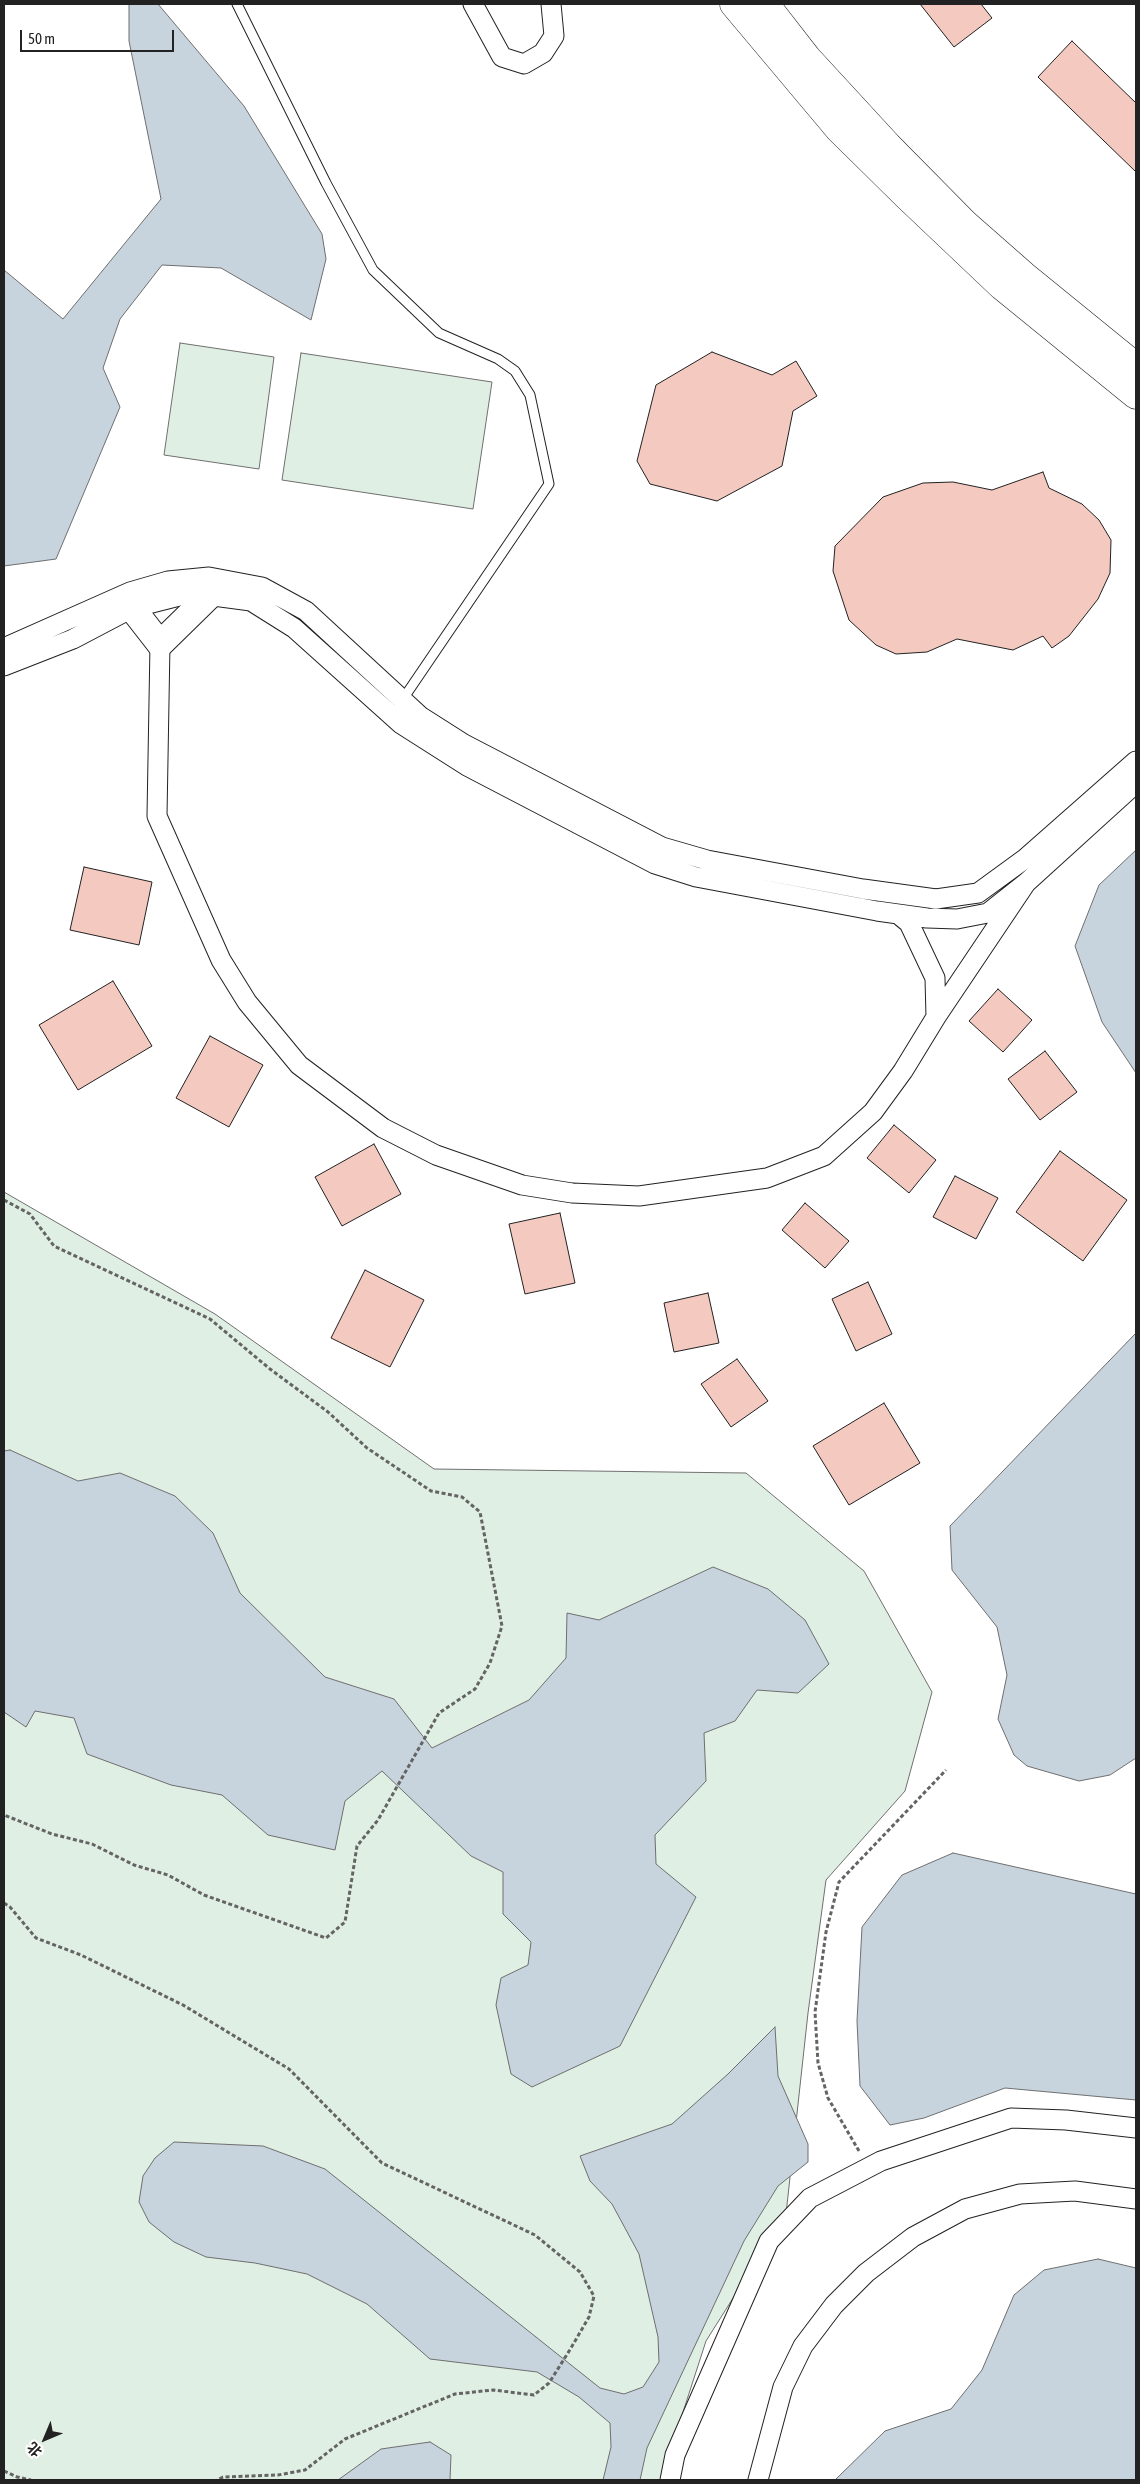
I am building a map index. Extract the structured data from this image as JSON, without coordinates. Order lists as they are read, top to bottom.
{
  "scale_bar": "50 m",
  "north": "bottom left"
}
